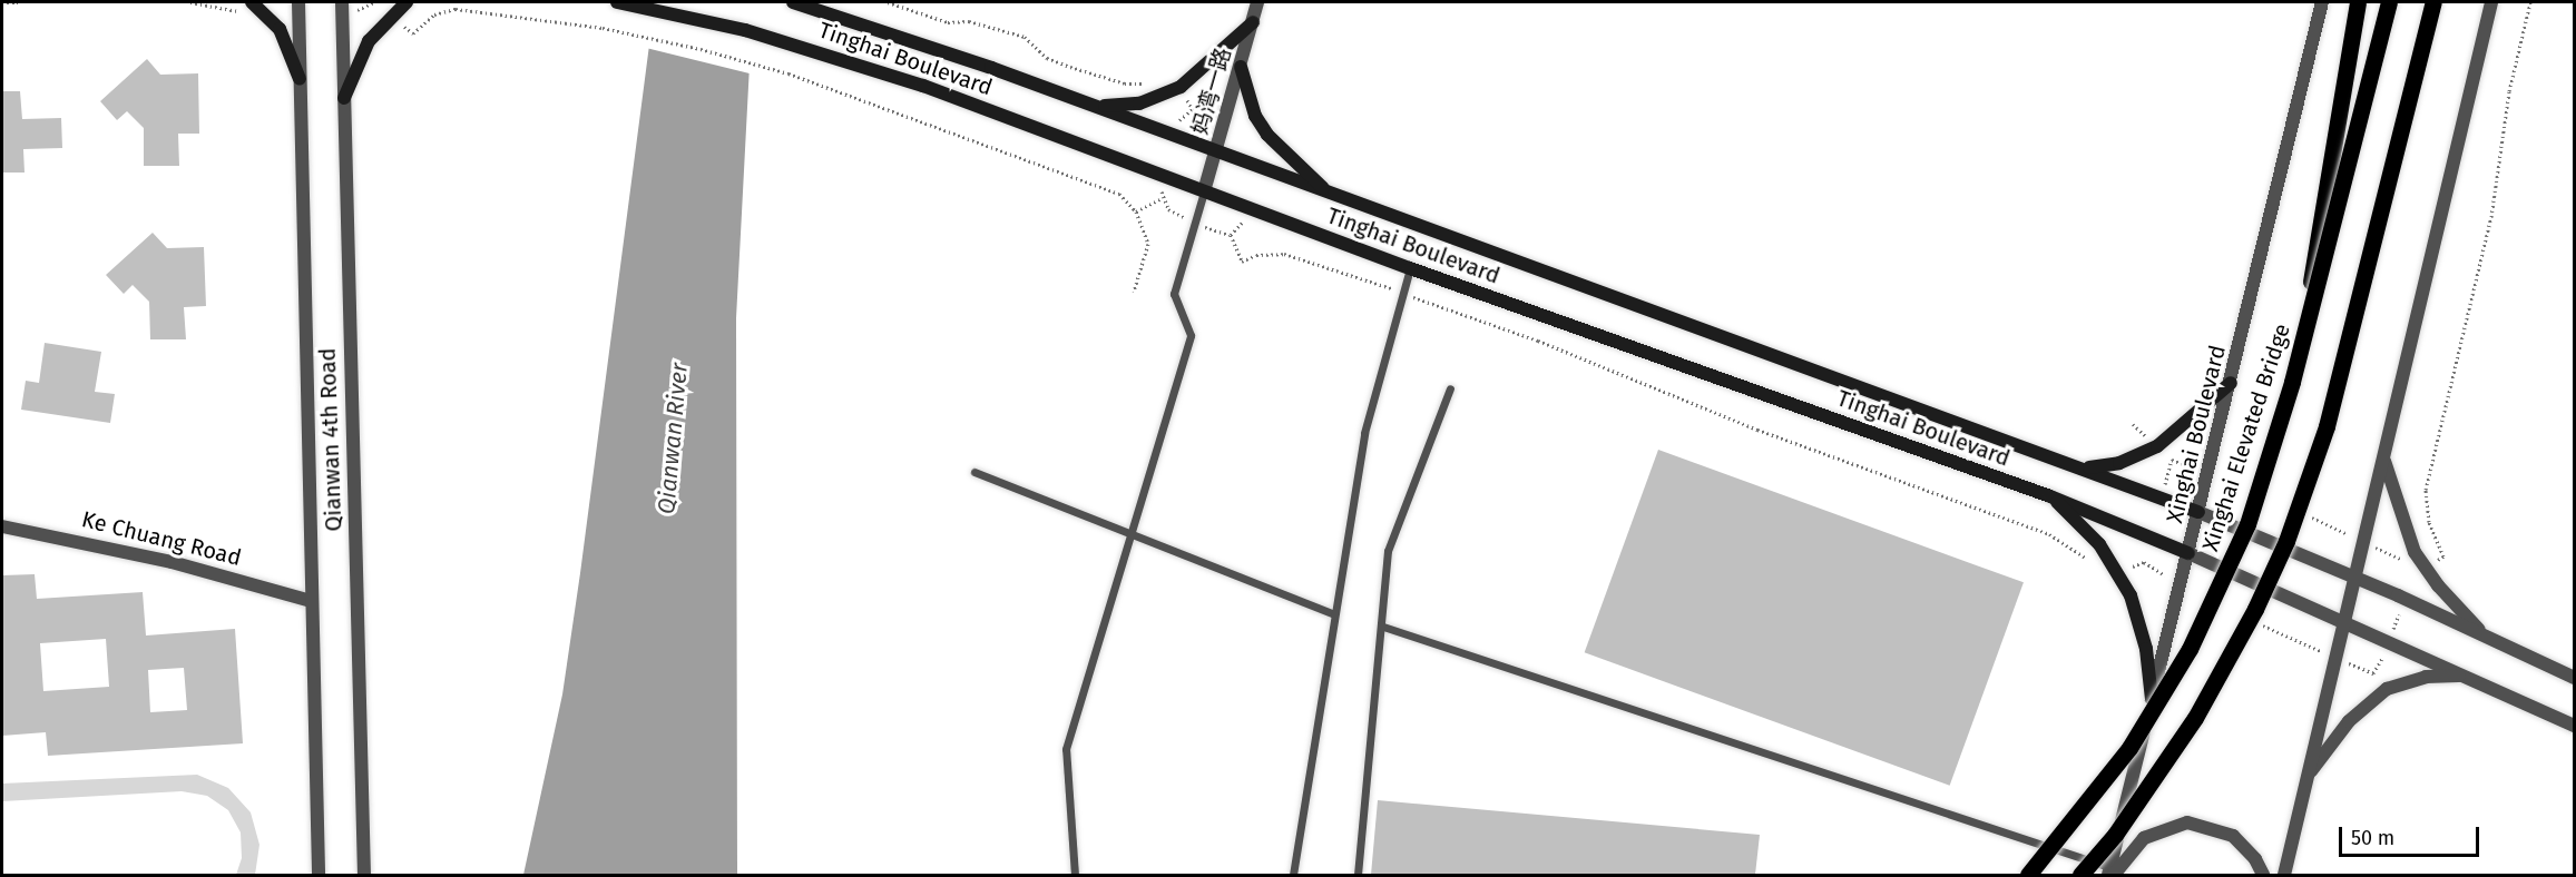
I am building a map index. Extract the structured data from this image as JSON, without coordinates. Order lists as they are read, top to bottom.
{
  "streets": {
    "main road": ["Tinghai Boulevard", "Xinghai Elevated Bridge"],
    "street": [
      "妈湾一路",
      "Xinghai Boulevard",
      "Qianwan 4th Road",
      "Ke Chuang Road"
    ]
  },
  "crossings": [
    ["Tinghai Boulevard", "妈湾一路"],
    ["Tinghai Boulevard", "Xinghai Boulevard"],
    ["Qianwan 4th Road", "Ke Chuang Road"]
  ],
  "water": ["Qianwan River"],
  "scale_bar": "50 m"
}
